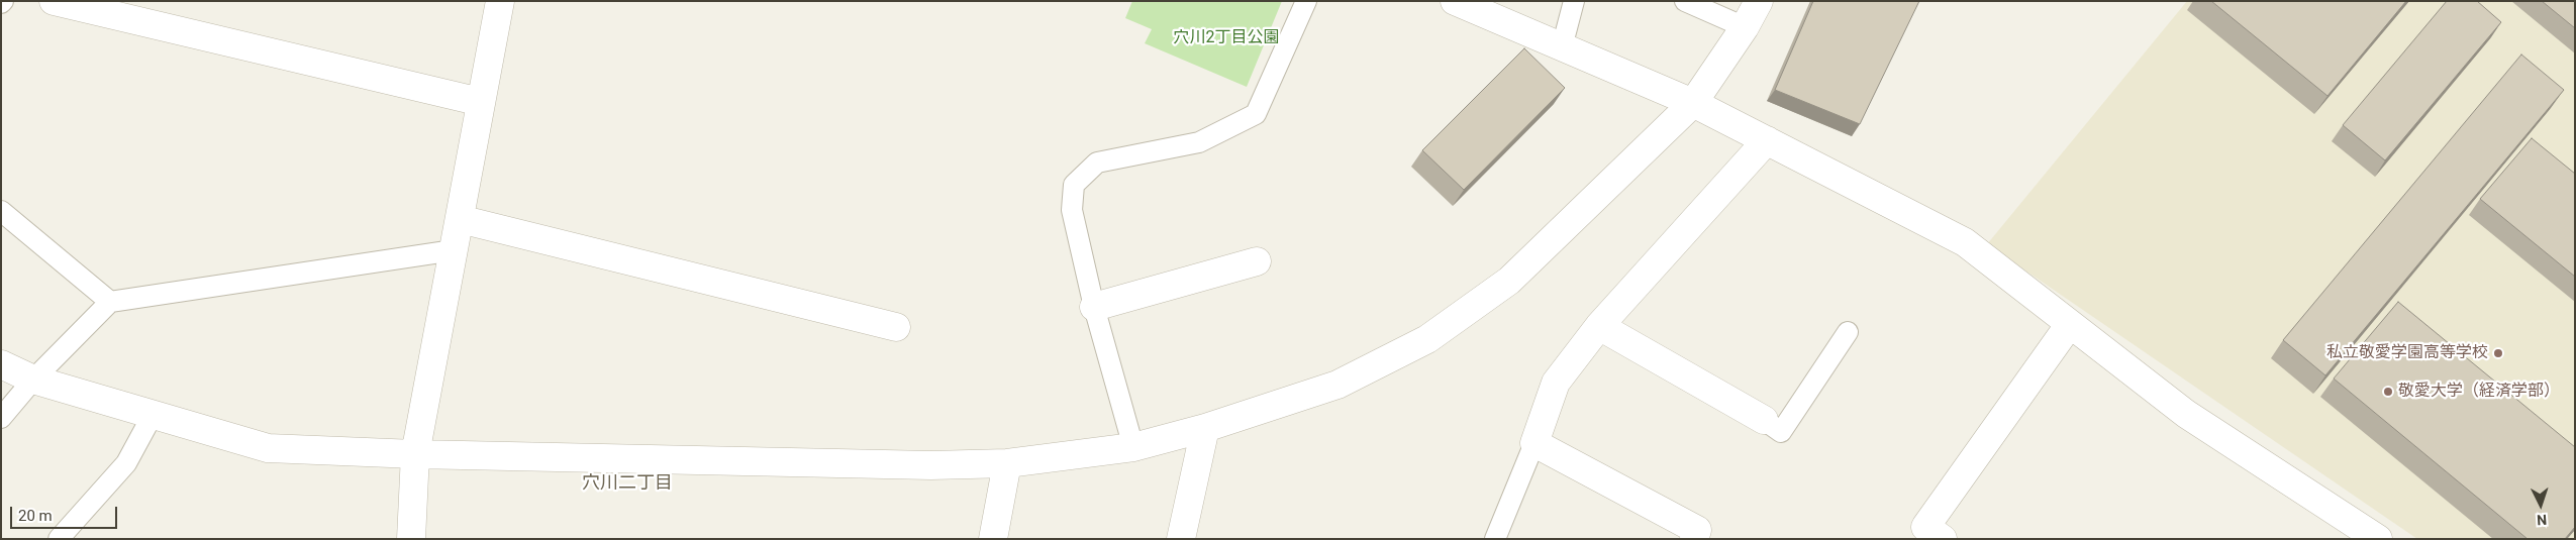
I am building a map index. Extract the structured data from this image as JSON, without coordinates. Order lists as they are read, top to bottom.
{
  "districts": ["穴川二丁目"],
  "parks": ["穴川2丁目公園"],
  "places": ["私立敬愛学園高等学校", "敬愛大学（経済学部）"],
  "scale_bar": "20 m",
  "north": "bottom"
}
